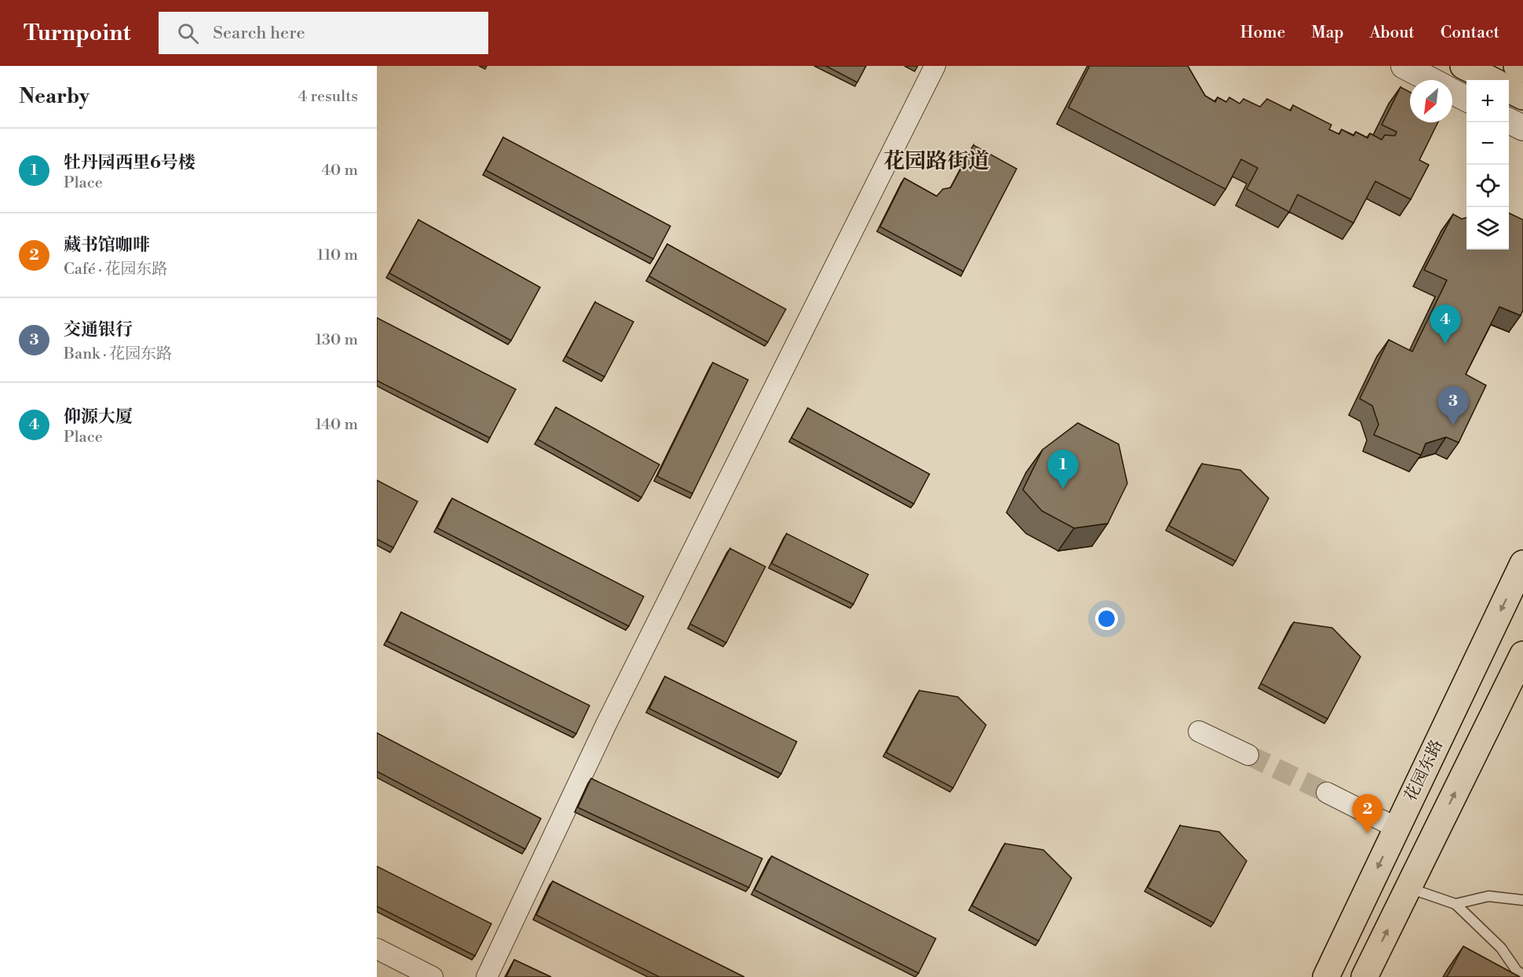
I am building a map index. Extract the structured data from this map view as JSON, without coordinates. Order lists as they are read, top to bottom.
{
  "streets": {
    "main road": ["花园东路"]
  },
  "districts": ["花园路街道"],
  "north": "bottom left",
  "page": {
    "header": "Turnpoint",
    "search": "Search here",
    "nav": [
      "Home",
      "Map",
      "About",
      "Contact"
    ],
    "heading": ["Nearby", "4 results"],
    "map_buttons": ["+", "−"],
    "list": [
      {
        "mark": "1",
        "name": "牡丹园西里6号楼",
        "note": "Place",
        "value": "40 m"
      },
      {
        "mark": "2",
        "name": "藏书馆咖啡",
        "note": "Café · 花园东路",
        "value": "110 m"
      },
      {
        "mark": "3",
        "name": "交通银行",
        "note": "Bank · 花园东路",
        "value": "130 m"
      },
      {
        "mark": "4",
        "name": "仰源大厦",
        "note": "Place",
        "value": "140 m"
      }
    ],
    "pins": [
      "4",
      "3",
      "1",
      "2"
    ]
  }
}
